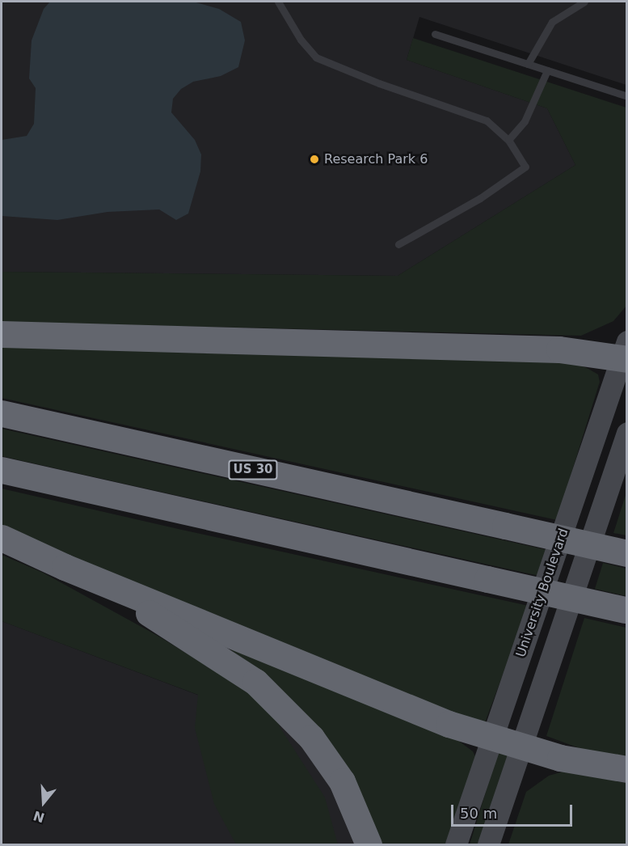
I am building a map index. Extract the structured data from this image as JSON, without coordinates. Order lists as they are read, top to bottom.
{
  "streets": {
    "highway": ["US 30"],
    "main road": ["University Boulevard"]
  },
  "places": ["Research Park 6"],
  "scale_bar": "50 m",
  "north": "bottom"
}
